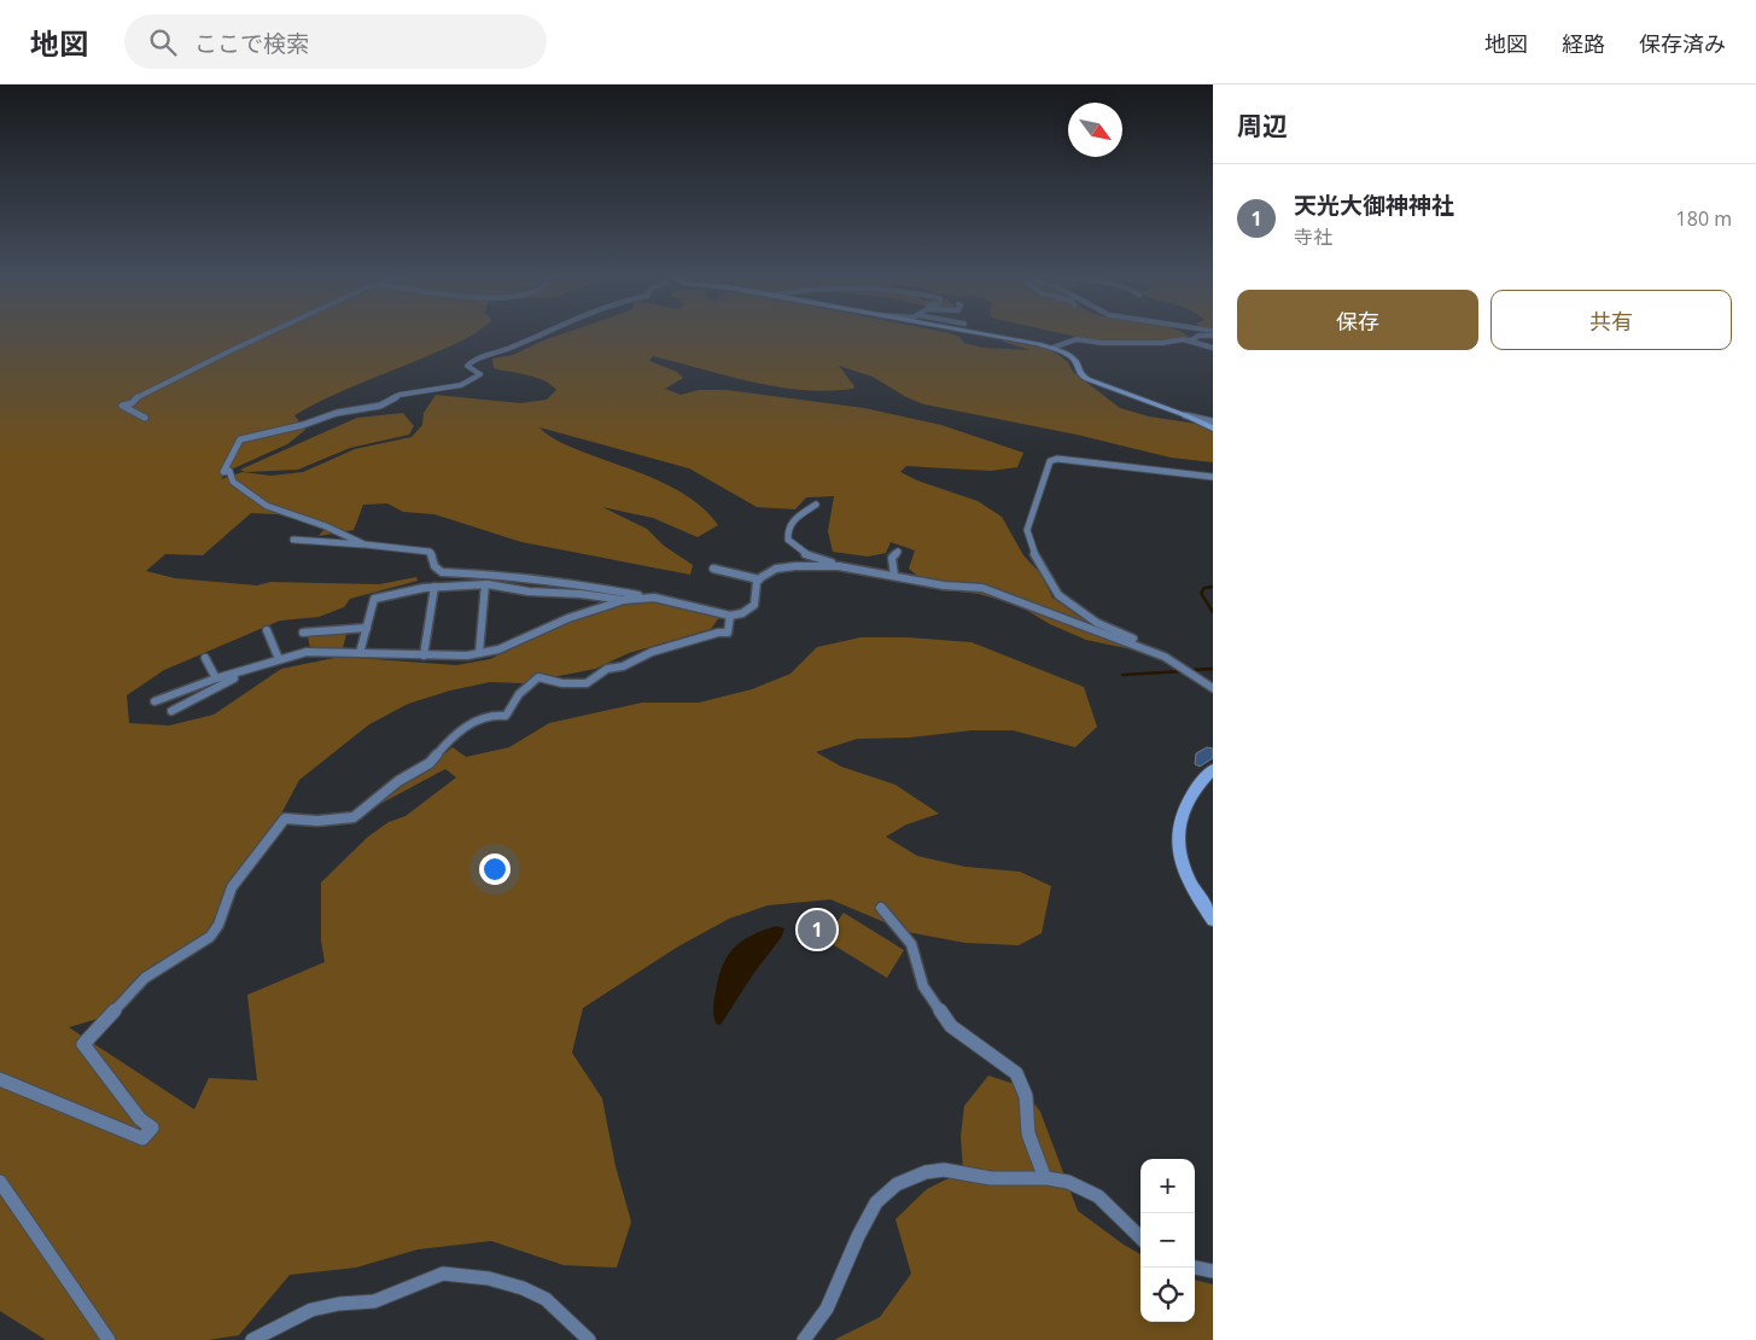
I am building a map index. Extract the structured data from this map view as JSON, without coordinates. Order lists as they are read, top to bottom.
{
  "north": "bottom right",
  "page": {
    "header": "地図",
    "search": "ここで検索",
    "nav": ["地図", "経路", "保存済み"],
    "heading": "周辺",
    "list": [
      {
        "mark": "1",
        "name": "天光大御神神社",
        "note": "寺社",
        "value": "180 m"
      }
    ],
    "buttons": ["保存", "共有"],
    "pins": "1",
    "map_buttons": ["+", "−"]
  }
}
